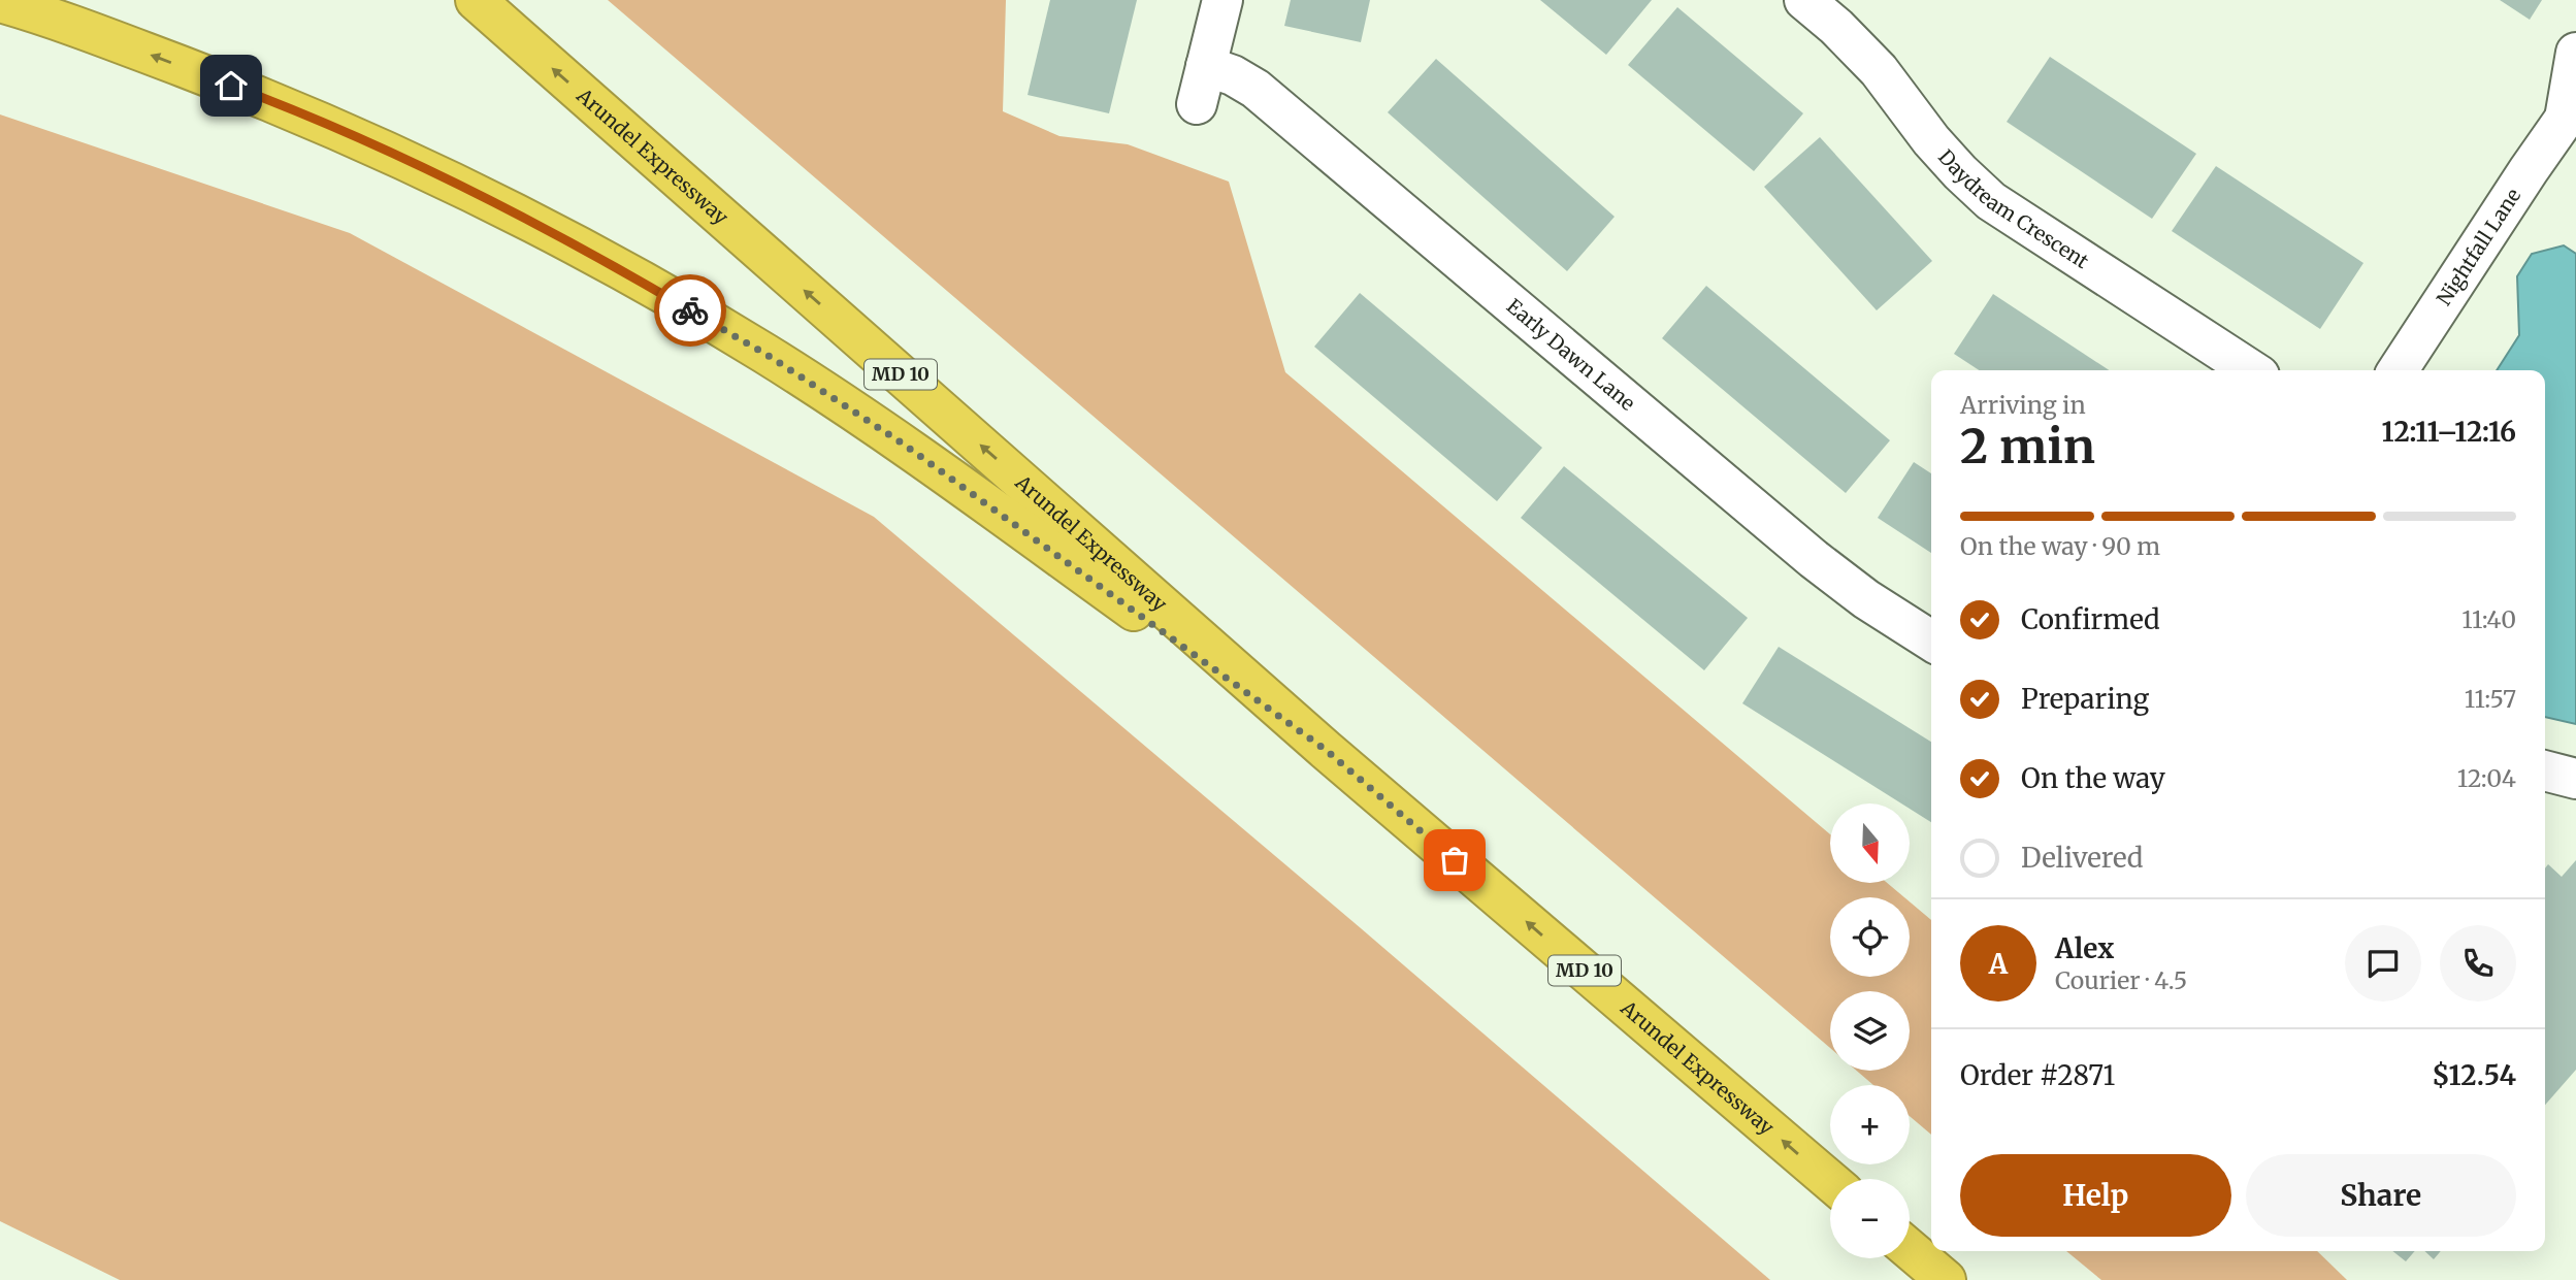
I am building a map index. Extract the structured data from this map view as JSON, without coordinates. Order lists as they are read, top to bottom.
{
  "streets": {
    "highway": ["Arundel Expressway", "MD 10"],
    "street": ["Daydream Crescent", "Nightfall Lane", "Early Dawn Lane"]
  },
  "north": "bottom",
  "page": {
    "heading": ["2 min", "Arriving in", "12:11–12:16"],
    "panel": [
      "Alex",
      "Courier · 4.5",
      "Order #2871",
      "$12.54"
    ],
    "bar": "On the way · 90 m",
    "list": [
      ["Confirmed", "11:40"],
      ["Preparing", "11:57"],
      ["On the way", "12:04"],
      "Delivered"
    ],
    "map_buttons": ["+", "−"],
    "round": "A",
    "buttons": ["Help", "Share"]
  }
}
